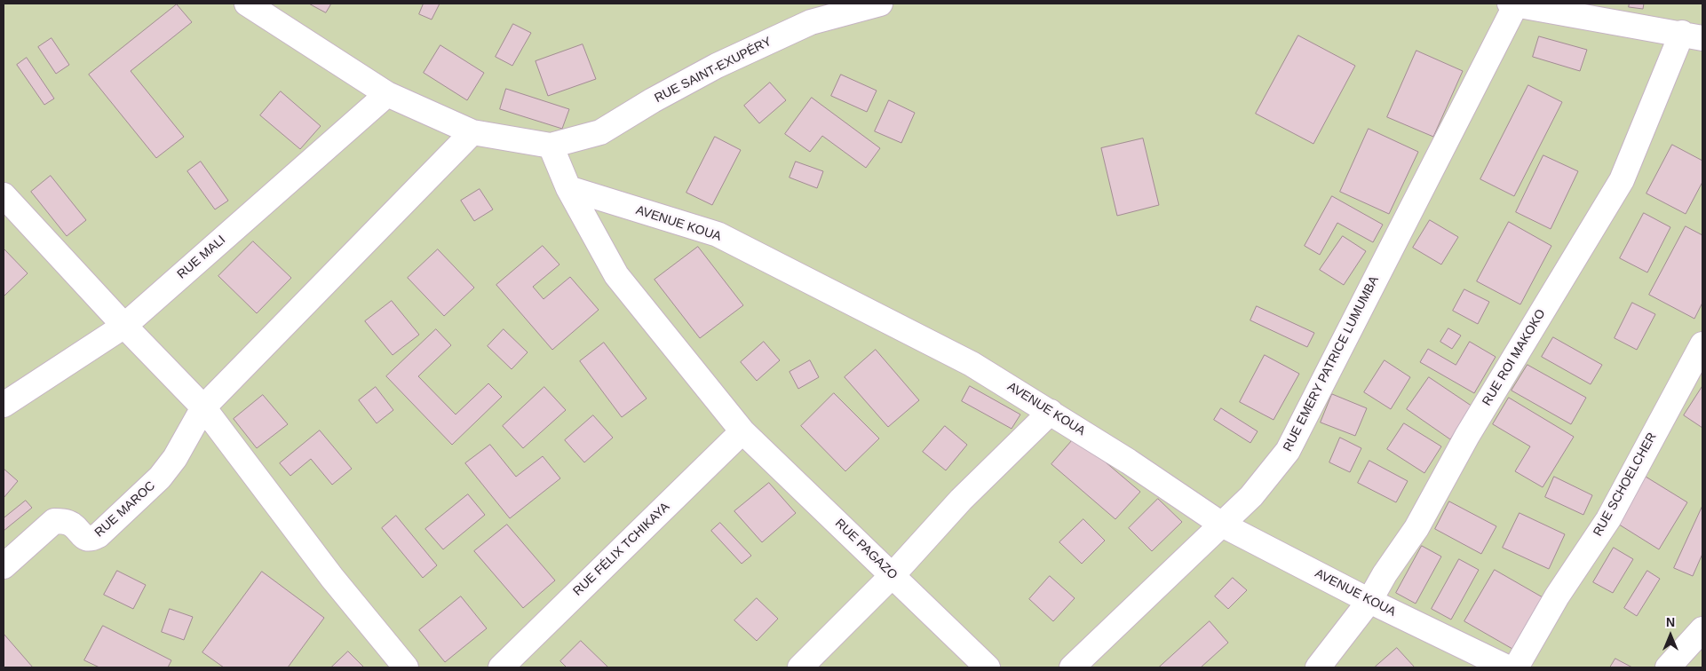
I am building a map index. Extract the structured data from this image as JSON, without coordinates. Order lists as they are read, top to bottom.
{
  "streets": {
    "street": [
      "RUE SAINT-EXUPÉRY",
      "AVENUE KOUA",
      "RUE MALI",
      "RUE ROI MAKOKO",
      "RUE EMERY PATRICE LUMUMBA",
      "RUE SCHOELCHER",
      "RUE MAROC",
      "RUE FÉLIX TCHIKAYA",
      "RUE PAGAZO"
    ]
  },
  "crossings": [
    ["RUE SAINT-EXUPÉRY", "RUE PAGAZO"],
    ["AVENUE KOUA", "RUE ROI MAKOKO"],
    ["AVENUE KOUA", "RUE EMERY PATRICE LUMUMBA"],
    ["AVENUE KOUA", "RUE PAGAZO"],
    ["RUE FÉLIX TCHIKAYA", "RUE PAGAZO"]
  ],
  "north": "top"
}
